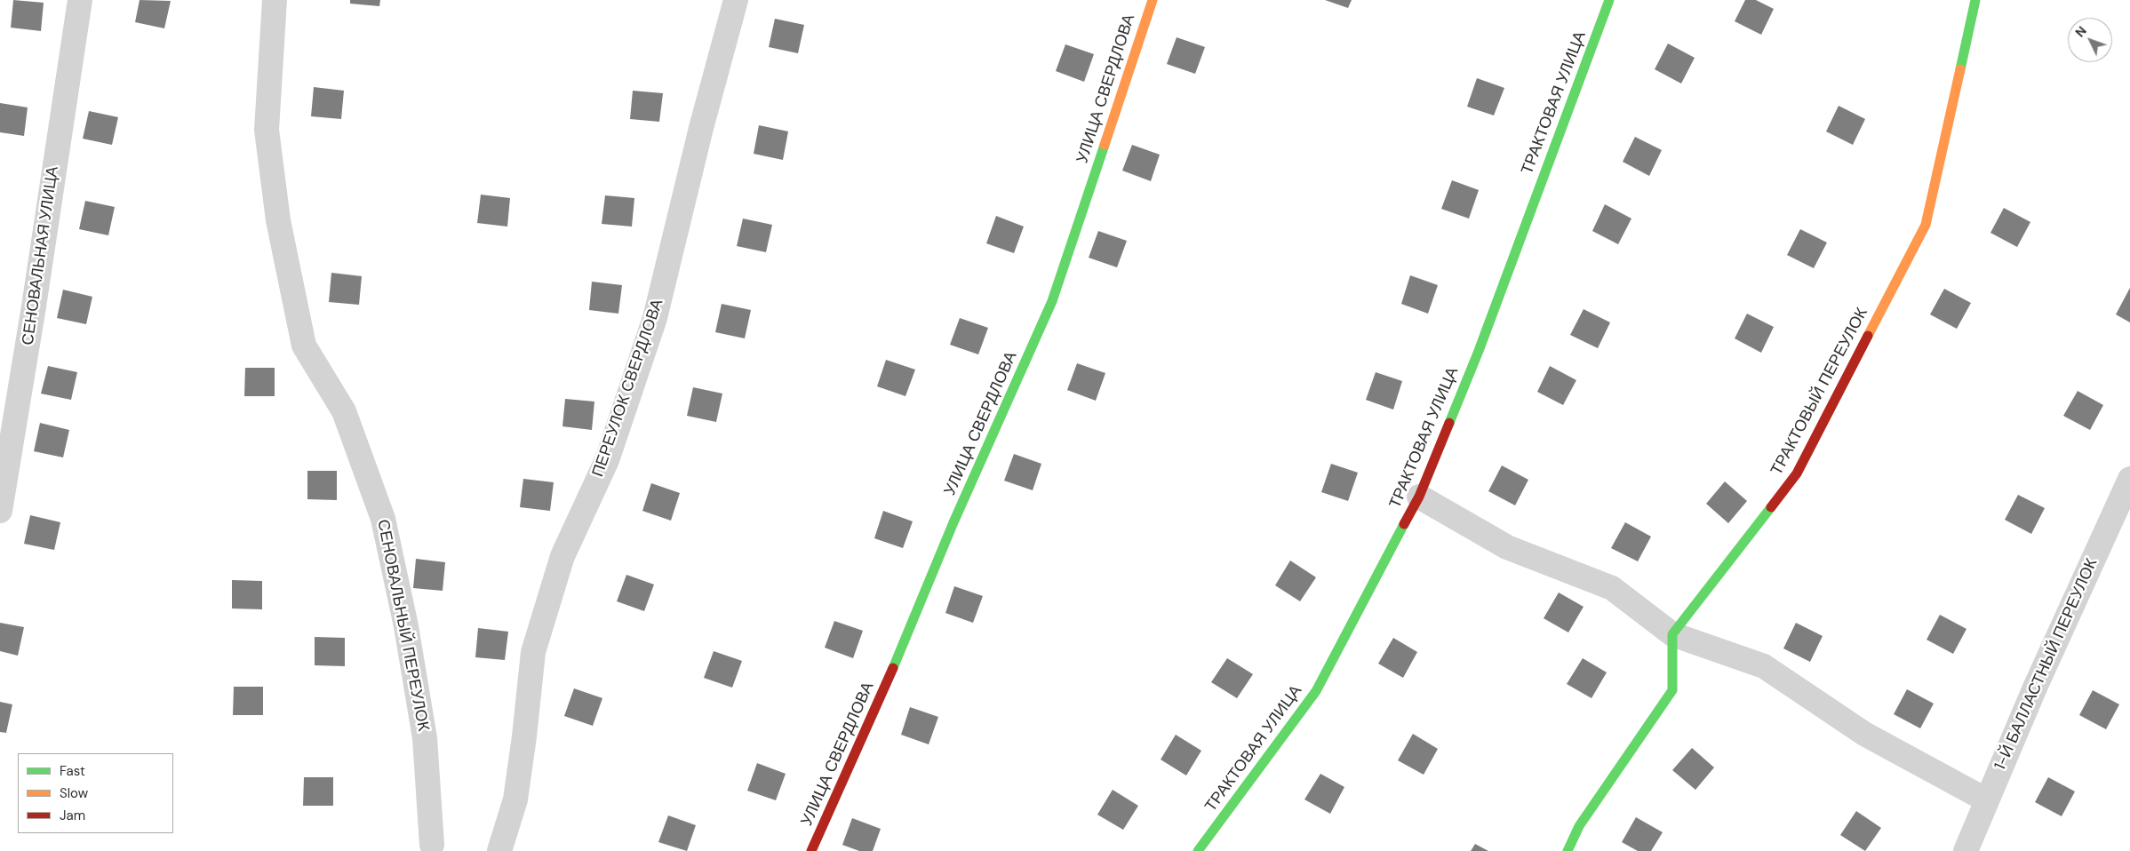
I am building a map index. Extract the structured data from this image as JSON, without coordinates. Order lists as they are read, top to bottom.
{
  "streets": {
    "street": [
      "УЛИЦА СВЕРДЛОВА",
      "ТРАКТОВАЯ УЛИЦА",
      "СЕНОВАЛЬНАЯ УЛИЦА",
      "ПЕРЕУЛОК СВЕРДЛОВА",
      "ТРАКТОВЫЙ ПЕРЕУЛОК",
      "СЕНОВАЛЬНЫЙ ПЕРЕУЛОК",
      "1-Й БАЛЛАСТНЫЙ ПЕРЕУЛОК"
    ]
  },
  "legend": ["Fast", "Slow", "Jam"],
  "north": "top left"
}
